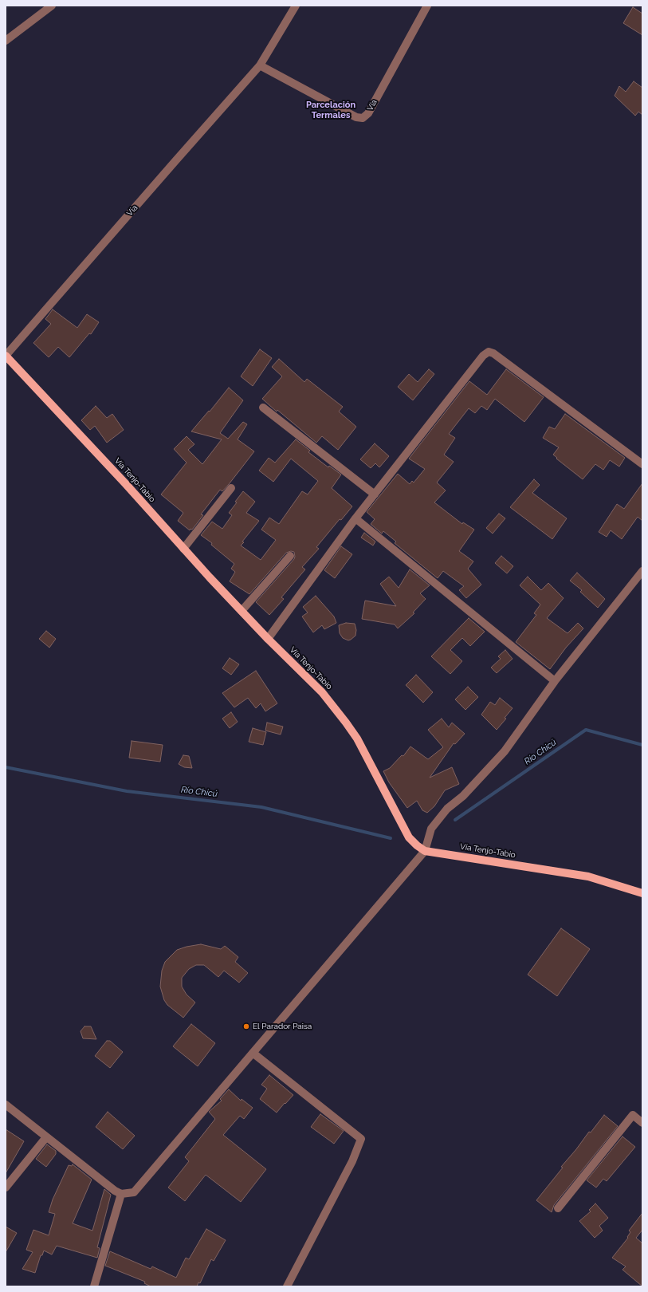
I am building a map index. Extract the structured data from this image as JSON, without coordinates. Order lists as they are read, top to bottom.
{
  "streets": {
    "main road": ["Vía Tenjo-Tabio"],
    "street": ["Vía"]
  },
  "crossings": [
    ["Vía", "Vía Tenjo-Tabio"]
  ],
  "districts": ["Parcelación Termales"],
  "water": ["Río Chicú"],
  "places": ["El Parador Paisa"]
}
